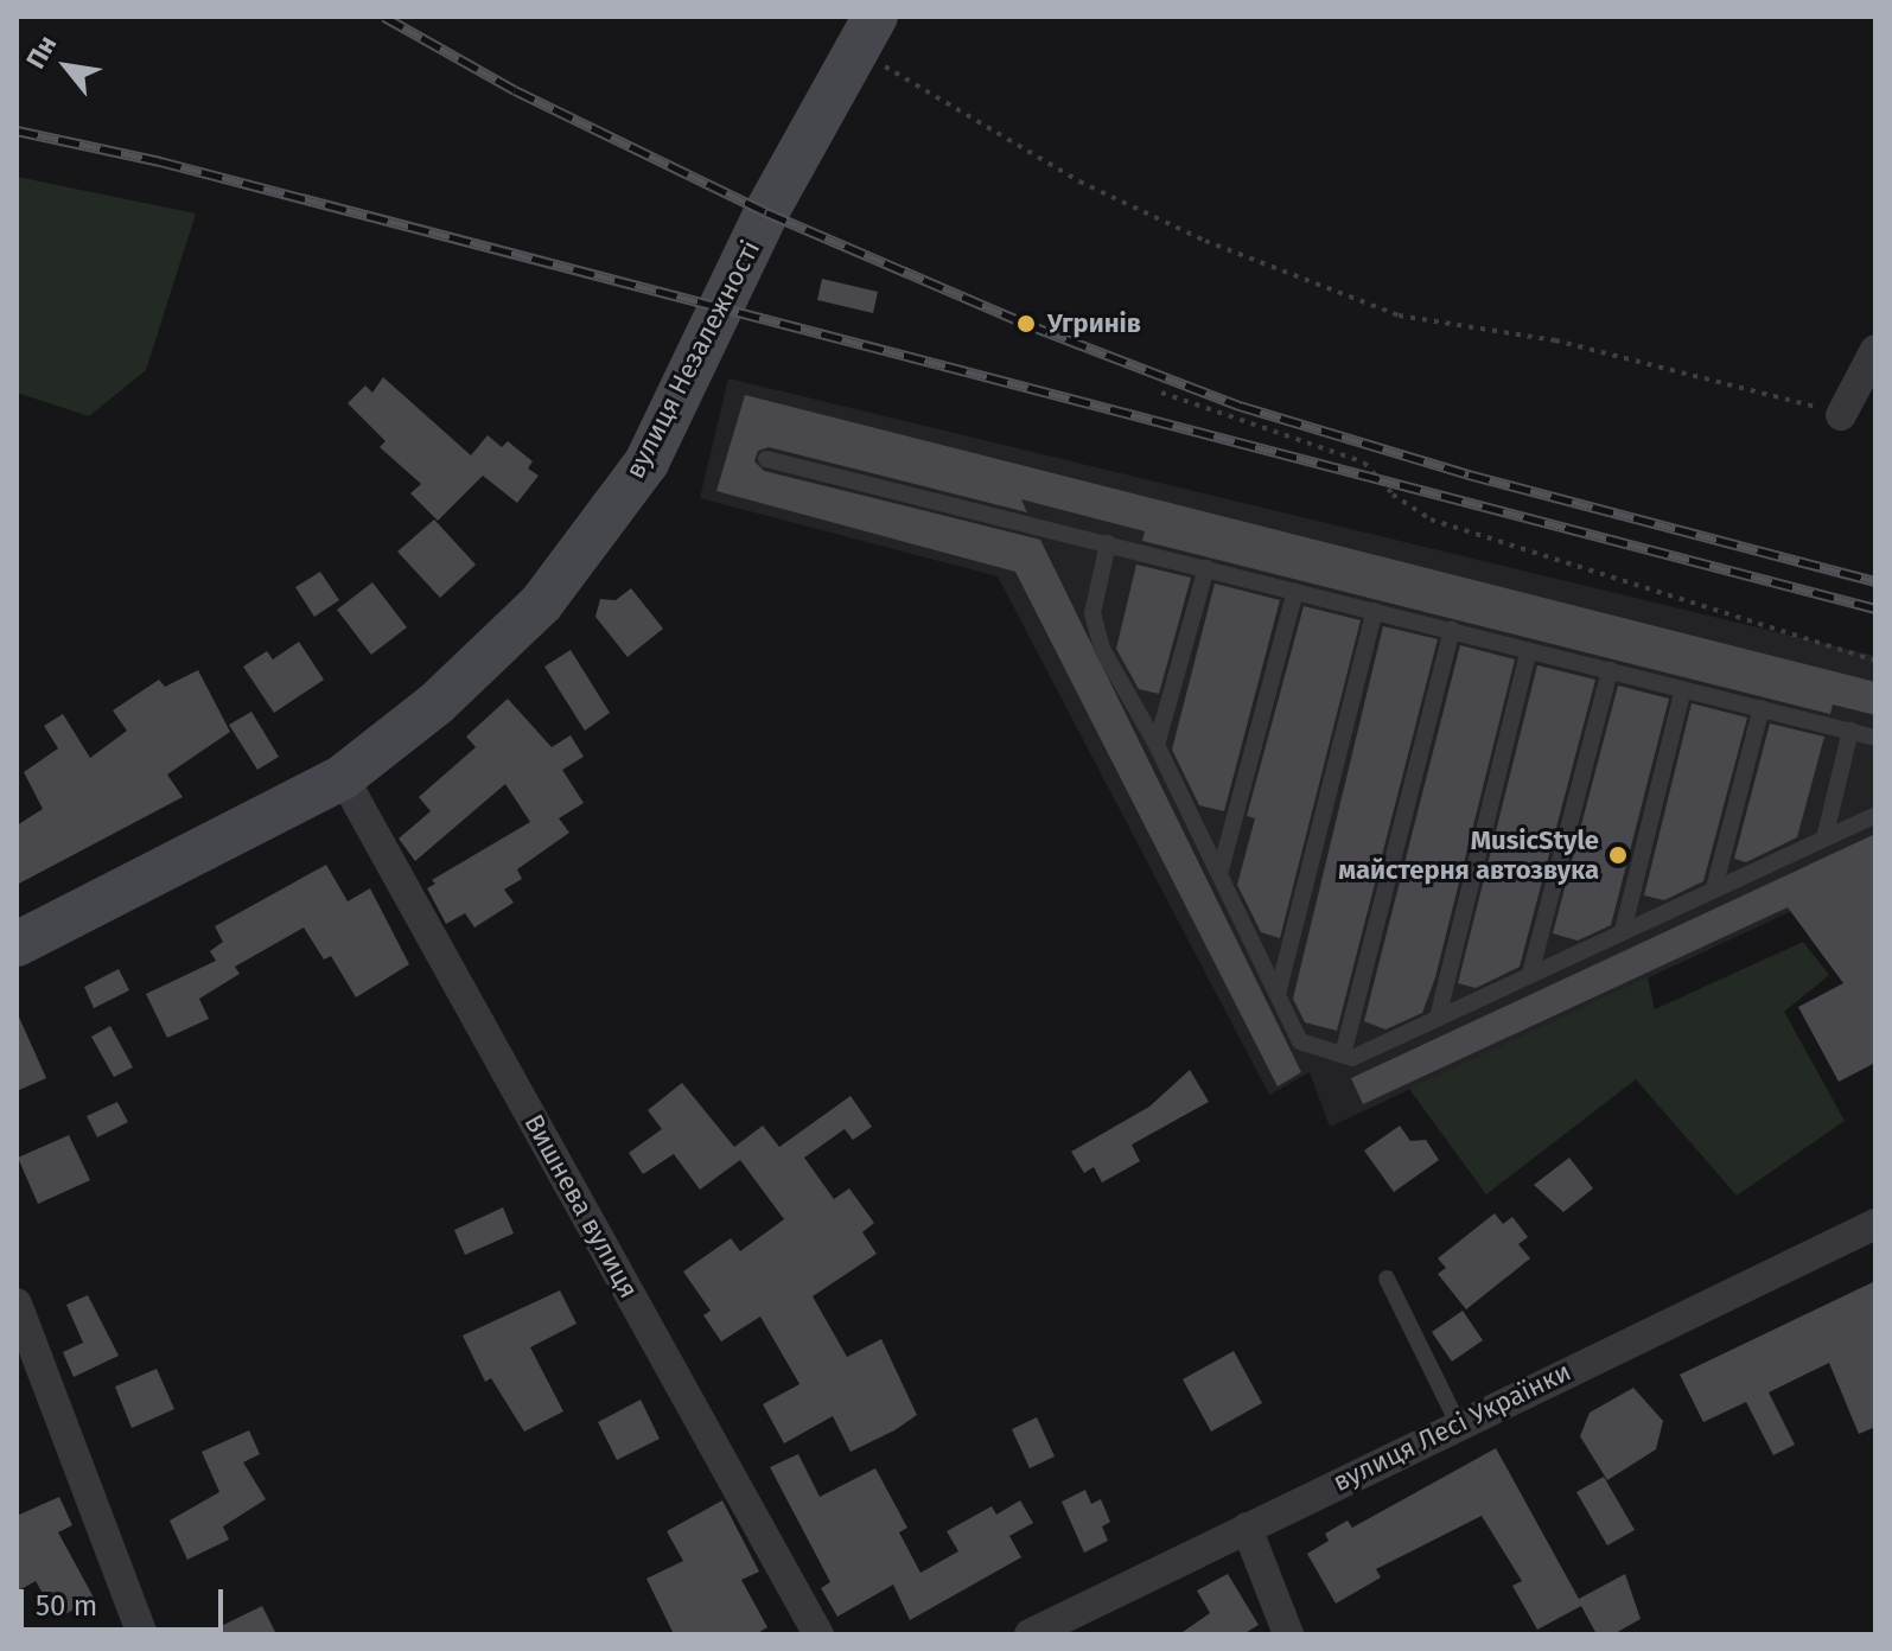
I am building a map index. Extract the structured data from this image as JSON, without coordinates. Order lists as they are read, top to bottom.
{
  "streets": {
    "street": ["вулиця Незалежності", "Вишнева вулиця", "вулиця Лесі Українки"]
  },
  "crossings": [
    ["вулиця Незалежності", "Вишнева вулиця"]
  ],
  "places": ["Угринів", "MusicStyle майстерня автозвука"],
  "scale_bar": "50 m",
  "north": "top left"
}
